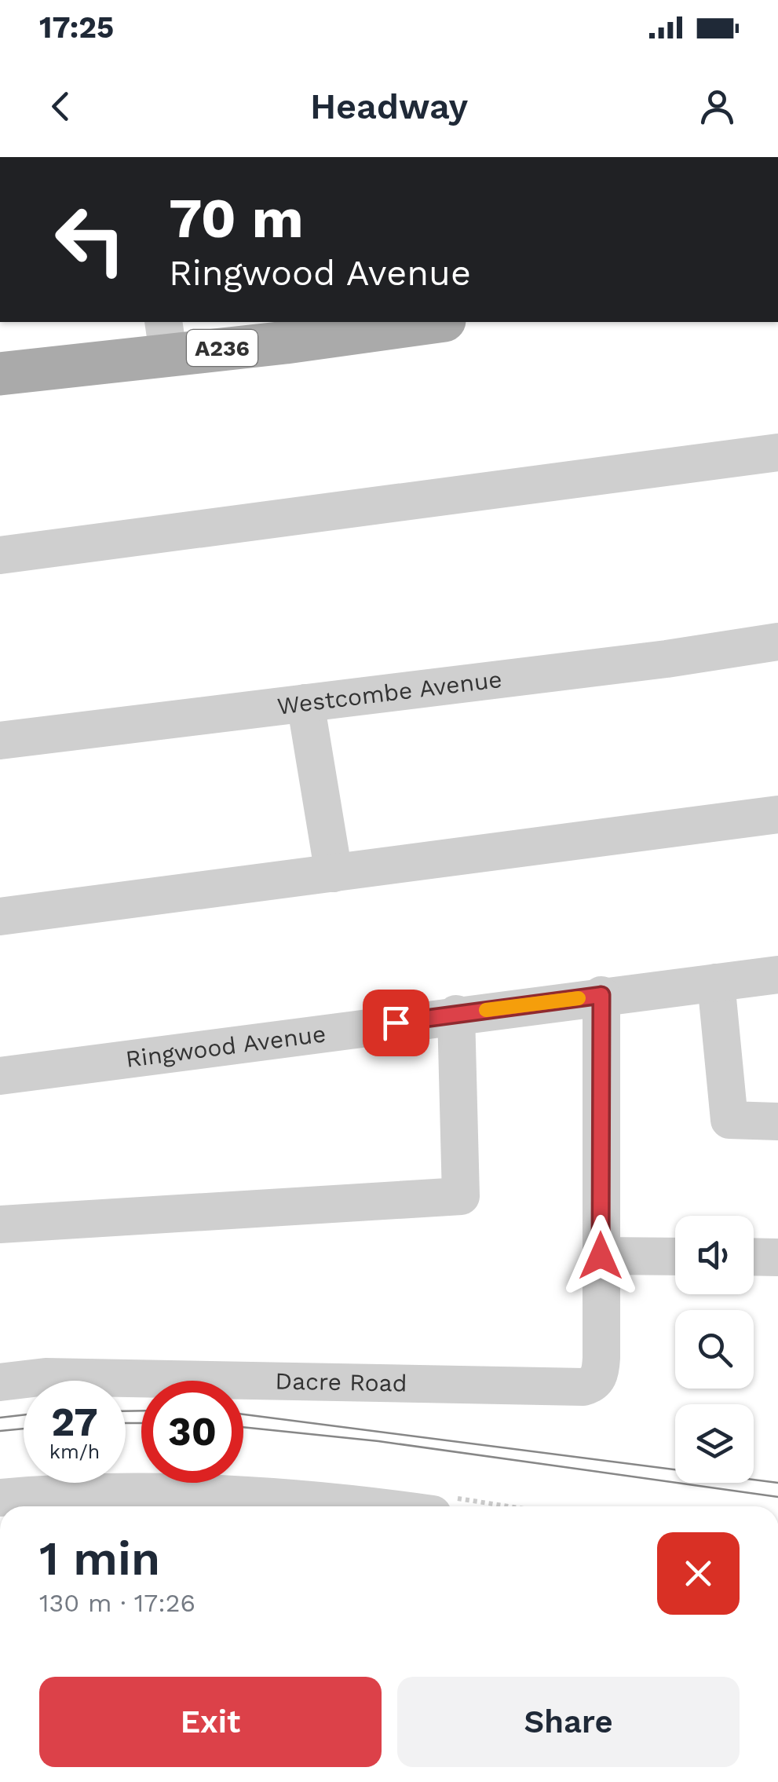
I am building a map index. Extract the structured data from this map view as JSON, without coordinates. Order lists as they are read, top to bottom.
{
  "streets": {
    "main road": ["A236"],
    "street": ["Westcombe Avenue", "Ringwood Avenue", "Dacre Road"]
  },
  "page": {
    "status": "17:25",
    "header": "Headway",
    "turn": ["70 m", "Ringwood Avenue"],
    "speed": "27 km/h",
    "limit": "30",
    "heading": ["1 min", "130 m · 17:26"],
    "buttons": ["Exit", "Share"]
  }
}
